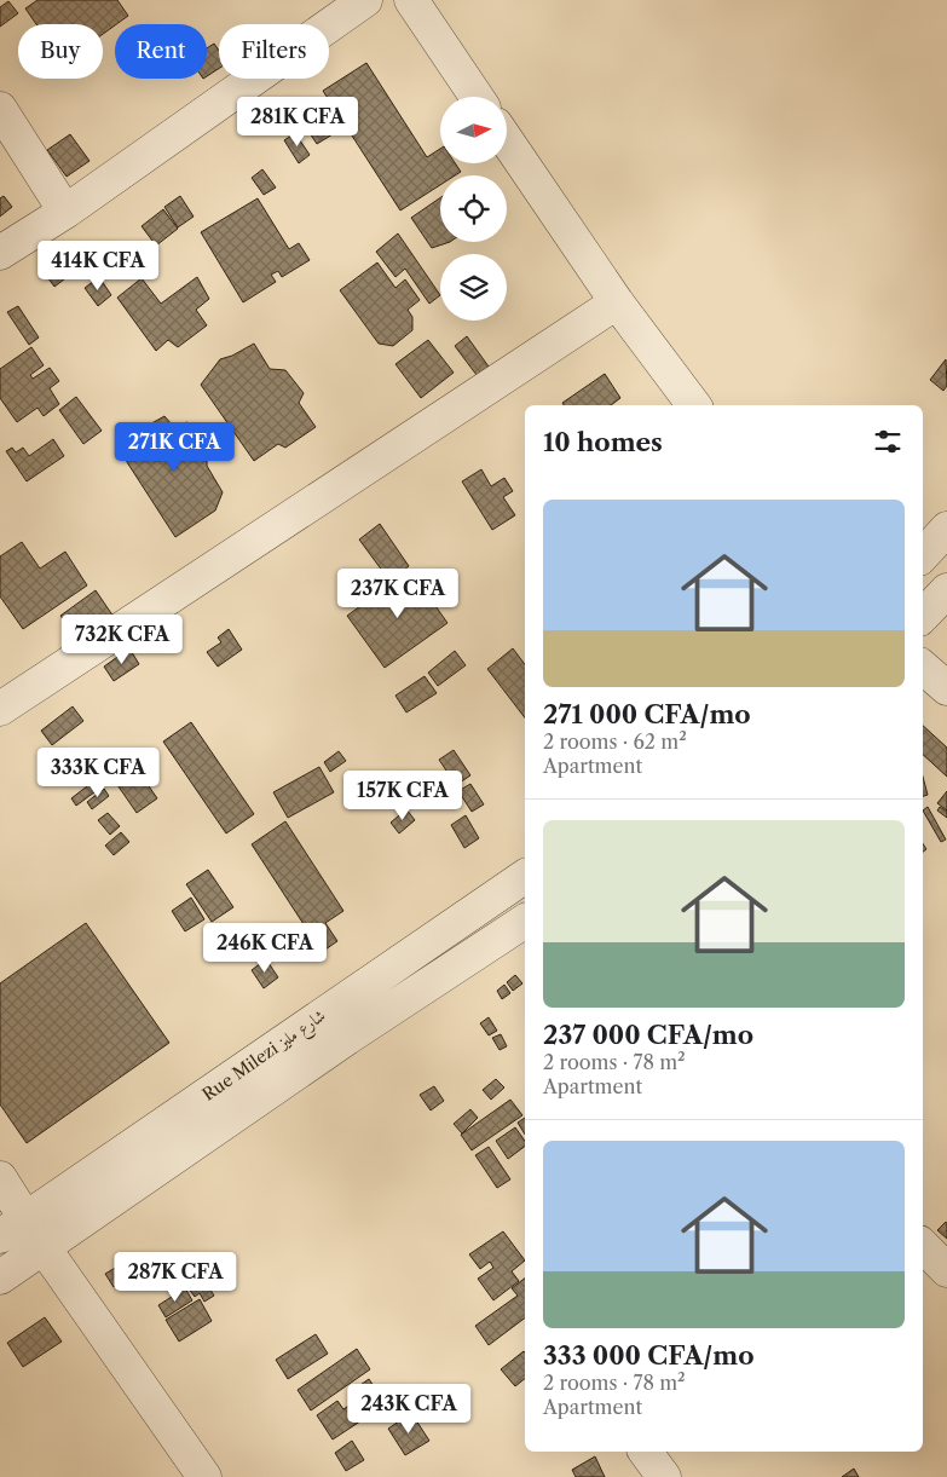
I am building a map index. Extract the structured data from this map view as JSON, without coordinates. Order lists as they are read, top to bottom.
{
  "streets": {
    "street": ["Rue Milezi شارع مليز"]
  },
  "north": "right",
  "page": {
    "chip": ["Buy", "Rent", "Filters"],
    "price": [
      "281K CFA",
      "414K CFA",
      "271K CFA",
      "237K CFA",
      "732K CFA",
      "333K CFA",
      "157K CFA",
      "246K CFA",
      "287K CFA",
      "243K CFA"
    ],
    "heading": "10 homes",
    "list": [
      {
        "name": "271 000 CFA/mo",
        "note": "2 rooms · 62 m² · Apartment"
      },
      {
        "name": "237 000 CFA/mo",
        "note": "2 rooms · 78 m² · Apartment"
      },
      {
        "name": "333 000 CFA/mo",
        "note": "2 rooms · 78 m² · Apartment"
      }
    ]
  }
}
